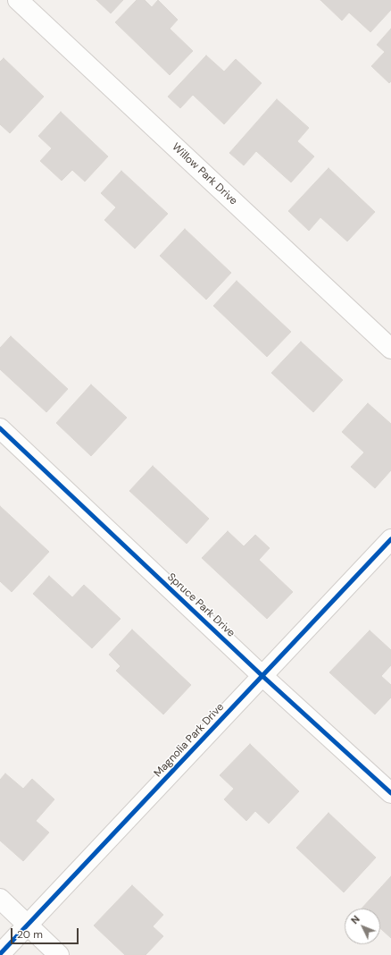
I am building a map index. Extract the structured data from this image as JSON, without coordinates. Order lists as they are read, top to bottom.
{
  "streets": {
    "street": ["Willow Park Drive", "Spruce Park Drive", "Magnolia Park Drive"]
  },
  "crossings": [
    ["Spruce Park Drive", "Magnolia Park Drive"]
  ],
  "scale_bar": "20 m",
  "north": "top left"
}
